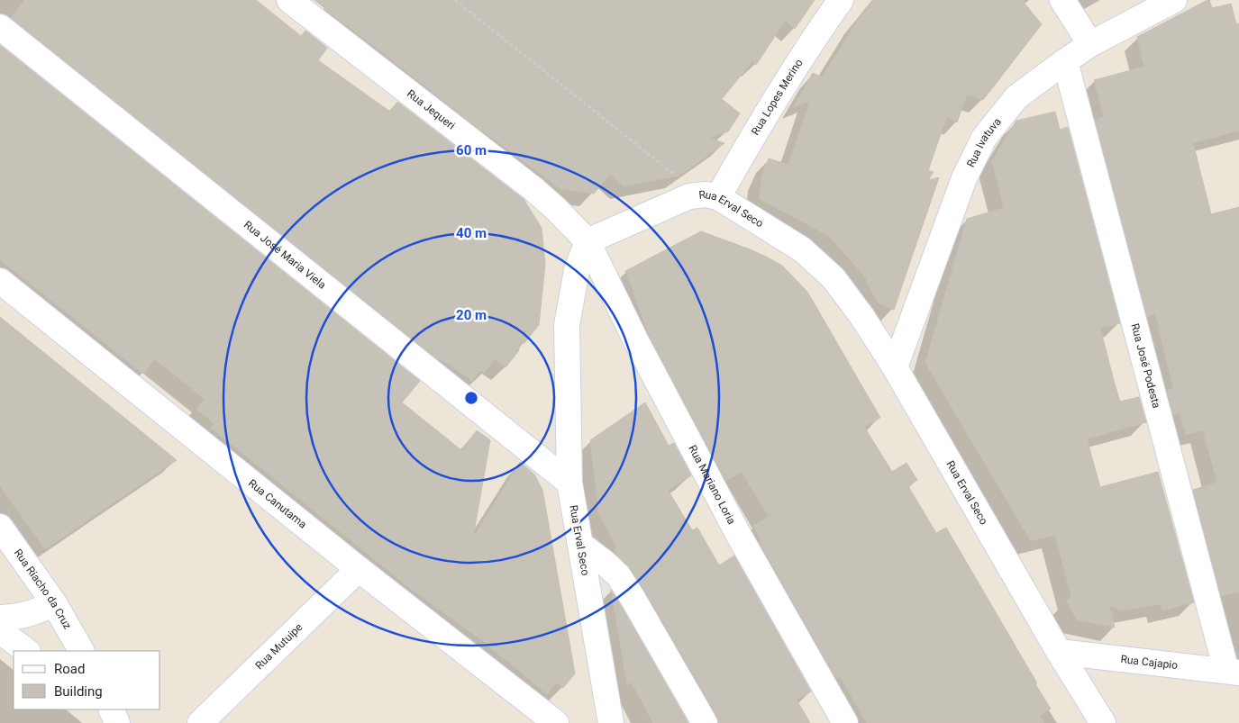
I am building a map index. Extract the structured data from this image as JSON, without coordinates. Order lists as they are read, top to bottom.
{
  "streets": {
    "street": [
      "Rua Lopes Merino",
      "Rua Jequeri",
      "Rua Ivatuva",
      "Rua Erval Seco",
      "Rua José Maria Viela",
      "Rua José Podesta",
      "Rua Mariano Loria",
      "Rua Canutama",
      "Rua Riacho da Cruz",
      "Rua Mutuipe",
      "Rua Cajapio"
    ]
  },
  "crossings": [
    ["Rua Lopes Merino", "Rua Erval Seco"],
    ["Rua Jequeri", "Rua Erval Seco"],
    ["Rua Jequeri", "Rua Mariano Loria"],
    ["Rua Ivatuva", "Rua Erval Seco"],
    ["Rua Ivatuva", "Rua José Podesta"],
    ["Rua Erval Seco", "Rua José Maria Viela"],
    ["Rua Erval Seco", "Rua Mariano Loria"],
    ["Rua Erval Seco", "Rua Cajapio"],
    ["Rua José Podesta", "Rua Cajapio"],
    ["Rua Canutama", "Rua Mutuipe"]
  ],
  "legend": ["Road", "Building"],
  "rings": ["60 m", "40 m", "20 m"]
}
